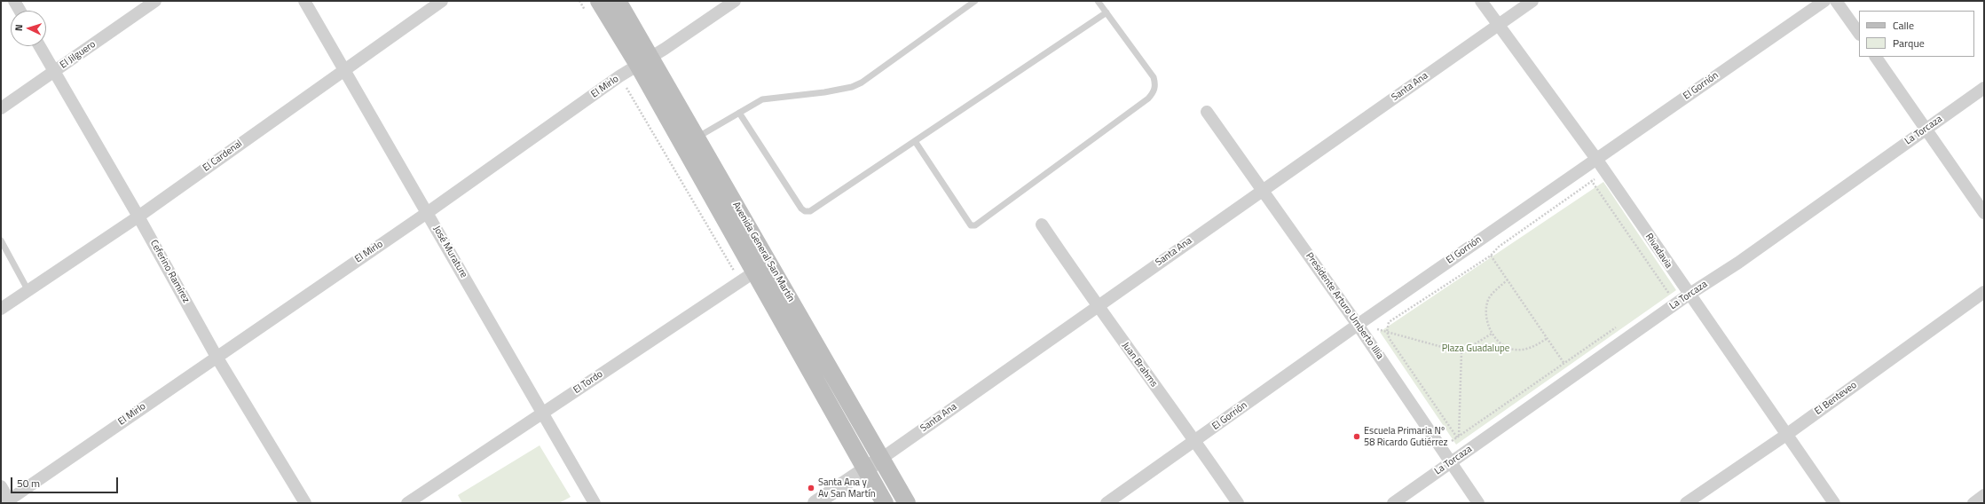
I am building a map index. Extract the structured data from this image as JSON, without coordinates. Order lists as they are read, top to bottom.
{
  "streets": {
    "main road": ["Avenida General San Martín"],
    "street": [
      "El Jilguero",
      "El Gorrión",
      "El Mirlo",
      "Santa Ana",
      "La Torcaza",
      "El Cardenal",
      "Rivadavia",
      "José Murature",
      "Ceferino Ramírez",
      "Presidente Arturo Umberto Illia",
      "Juan Brahms",
      "El Tordo",
      "El Benteveo"
    ]
  },
  "crossings": [
    ["El Jilguero", "Ceferino Ramírez"],
    ["El Gorrión", "Rivadavia"],
    ["El Gorrión", "Presidente Arturo Umberto Illia"],
    ["El Gorrión", "Juan Brahms"],
    ["El Mirlo", "José Murature"],
    ["El Mirlo", "Avenida General San Martín"],
    ["El Mirlo", "Ceferino Ramírez"],
    ["Santa Ana", "Rivadavia"],
    ["Santa Ana", "Avenida General San Martín"],
    ["Santa Ana", "Presidente Arturo Umberto Illia"],
    ["Santa Ana", "Juan Brahms"],
    ["La Torcaza", "Rivadavia"],
    ["La Torcaza", "Presidente Arturo Umberto Illia"],
    ["El Cardenal", "José Murature"],
    ["El Cardenal", "Ceferino Ramírez"],
    ["Rivadavia", "El Benteveo"],
    ["José Murature", "El Tordo"],
    ["Avenida General San Martín", "El Tordo"]
  ],
  "parks": ["Plaza Guadalupe"],
  "places": ["Escuela Primaria Nº 58 Ricardo Gutiérrez", "Santa Ana y Av San Martín"],
  "legend": ["Calle", "Parque"],
  "scale_bar": "50 m",
  "north": "left"
}
